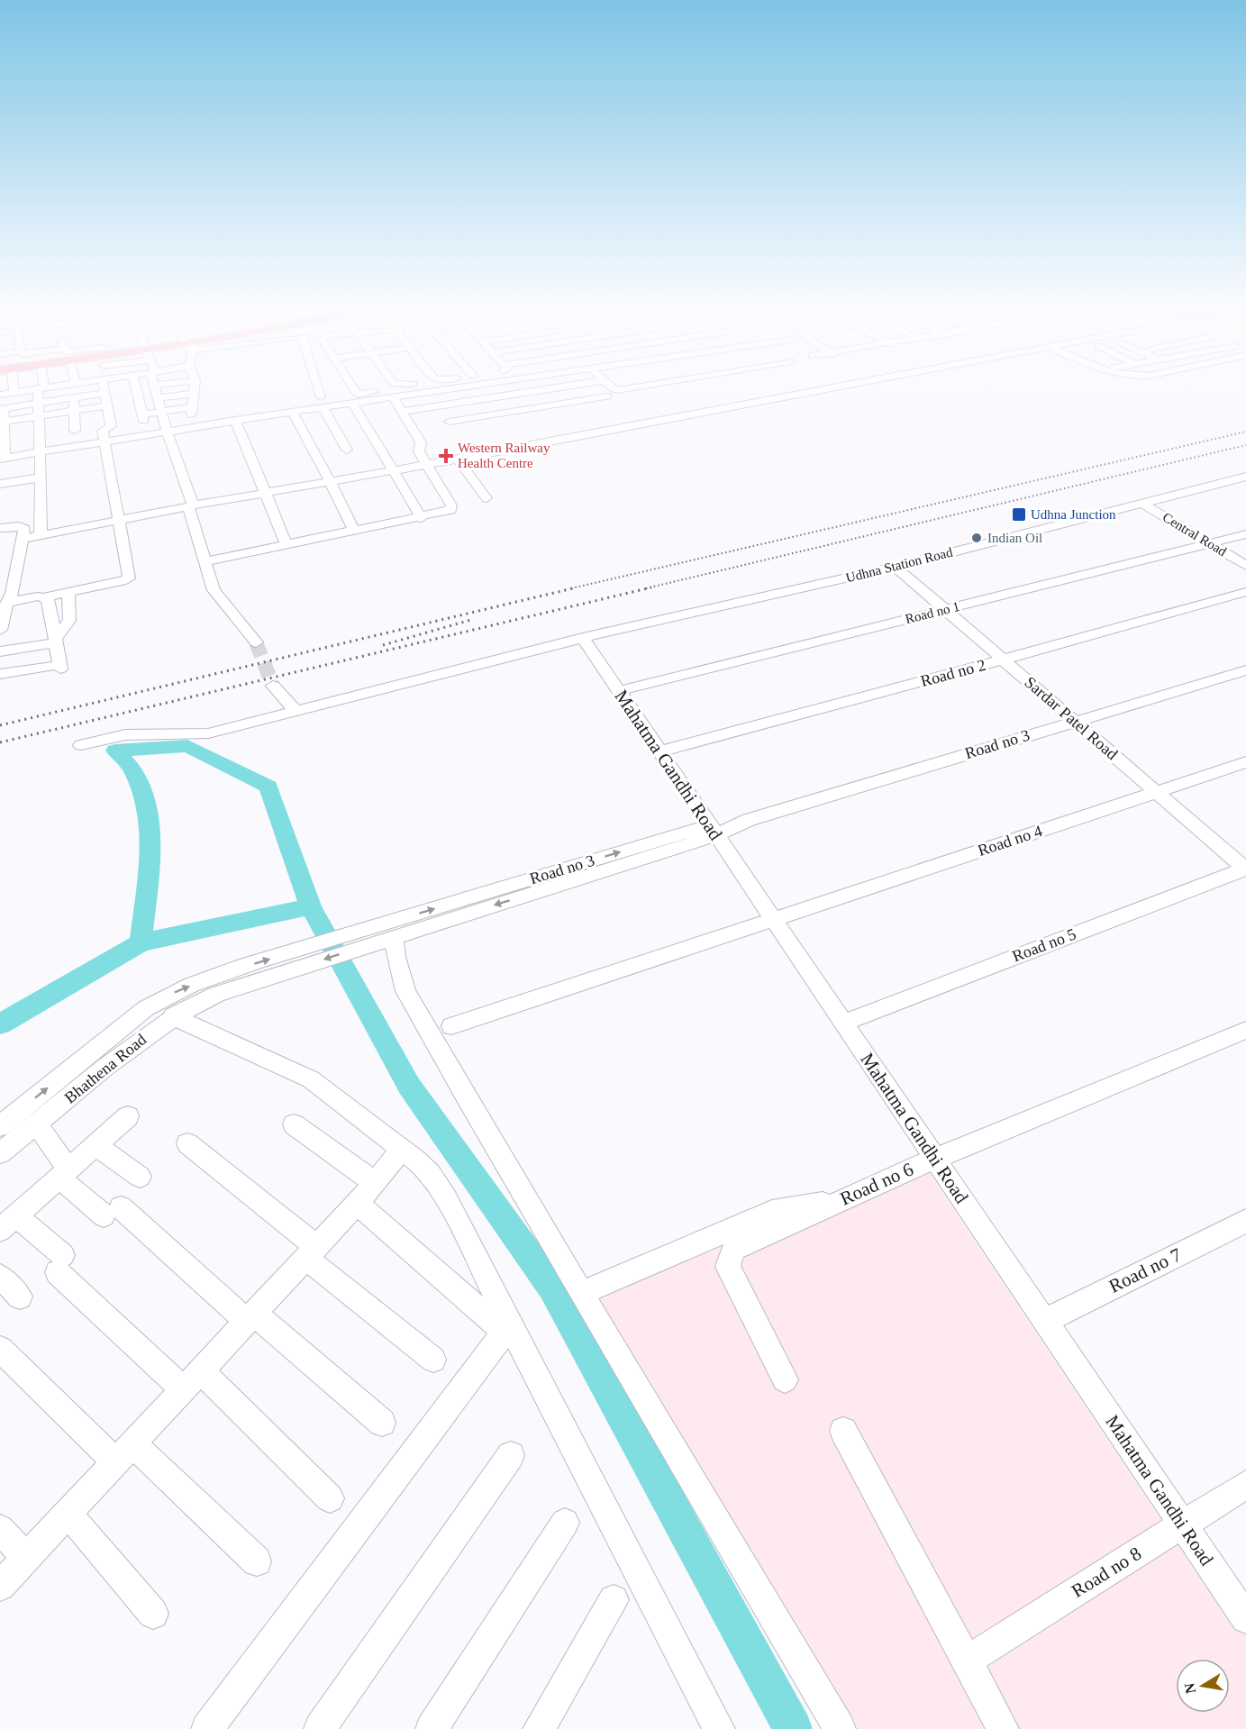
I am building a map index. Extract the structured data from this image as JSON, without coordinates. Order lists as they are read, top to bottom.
{
  "streets": {
    "street": [
      "Central Road",
      "Udhna Station Road",
      "Road no 1",
      "Road no 2",
      "Sardar Patel Road",
      "Road no 3",
      "Mahatma Gandhi Road",
      "Road no 4",
      "Road no 5",
      "Bhathena Road",
      "Road no 6",
      "Road no 7",
      "Road no 8"
    ]
  },
  "crossings": [
    ["Central Road", "Udhna Station Road"],
    ["Central Road", "Road no 1"],
    ["Udhna Station Road", "Sardar Patel Road"],
    ["Udhna Station Road", "Mahatma Gandhi Road"],
    ["Road no 1", "Sardar Patel Road"],
    ["Road no 1", "Mahatma Gandhi Road"],
    ["Road no 2", "Sardar Patel Road"],
    ["Road no 2", "Mahatma Gandhi Road"],
    ["Sardar Patel Road", "Road no 3"],
    ["Sardar Patel Road", "Road no 4"],
    ["Sardar Patel Road", "Road no 5"],
    ["Road no 3", "Mahatma Gandhi Road"],
    ["Road no 3", "Bhathena Road"],
    ["Mahatma Gandhi Road", "Road no 4"],
    ["Mahatma Gandhi Road", "Road no 5"],
    ["Mahatma Gandhi Road", "Road no 6"],
    ["Mahatma Gandhi Road", "Road no 7"],
    ["Mahatma Gandhi Road", "Road no 8"]
  ],
  "places": {
    "health": ["Western Railway Health Centre"],
    "transit": ["Udhna Junction"],
    "other": ["Indian Oil"]
  },
  "north": "left"
}
